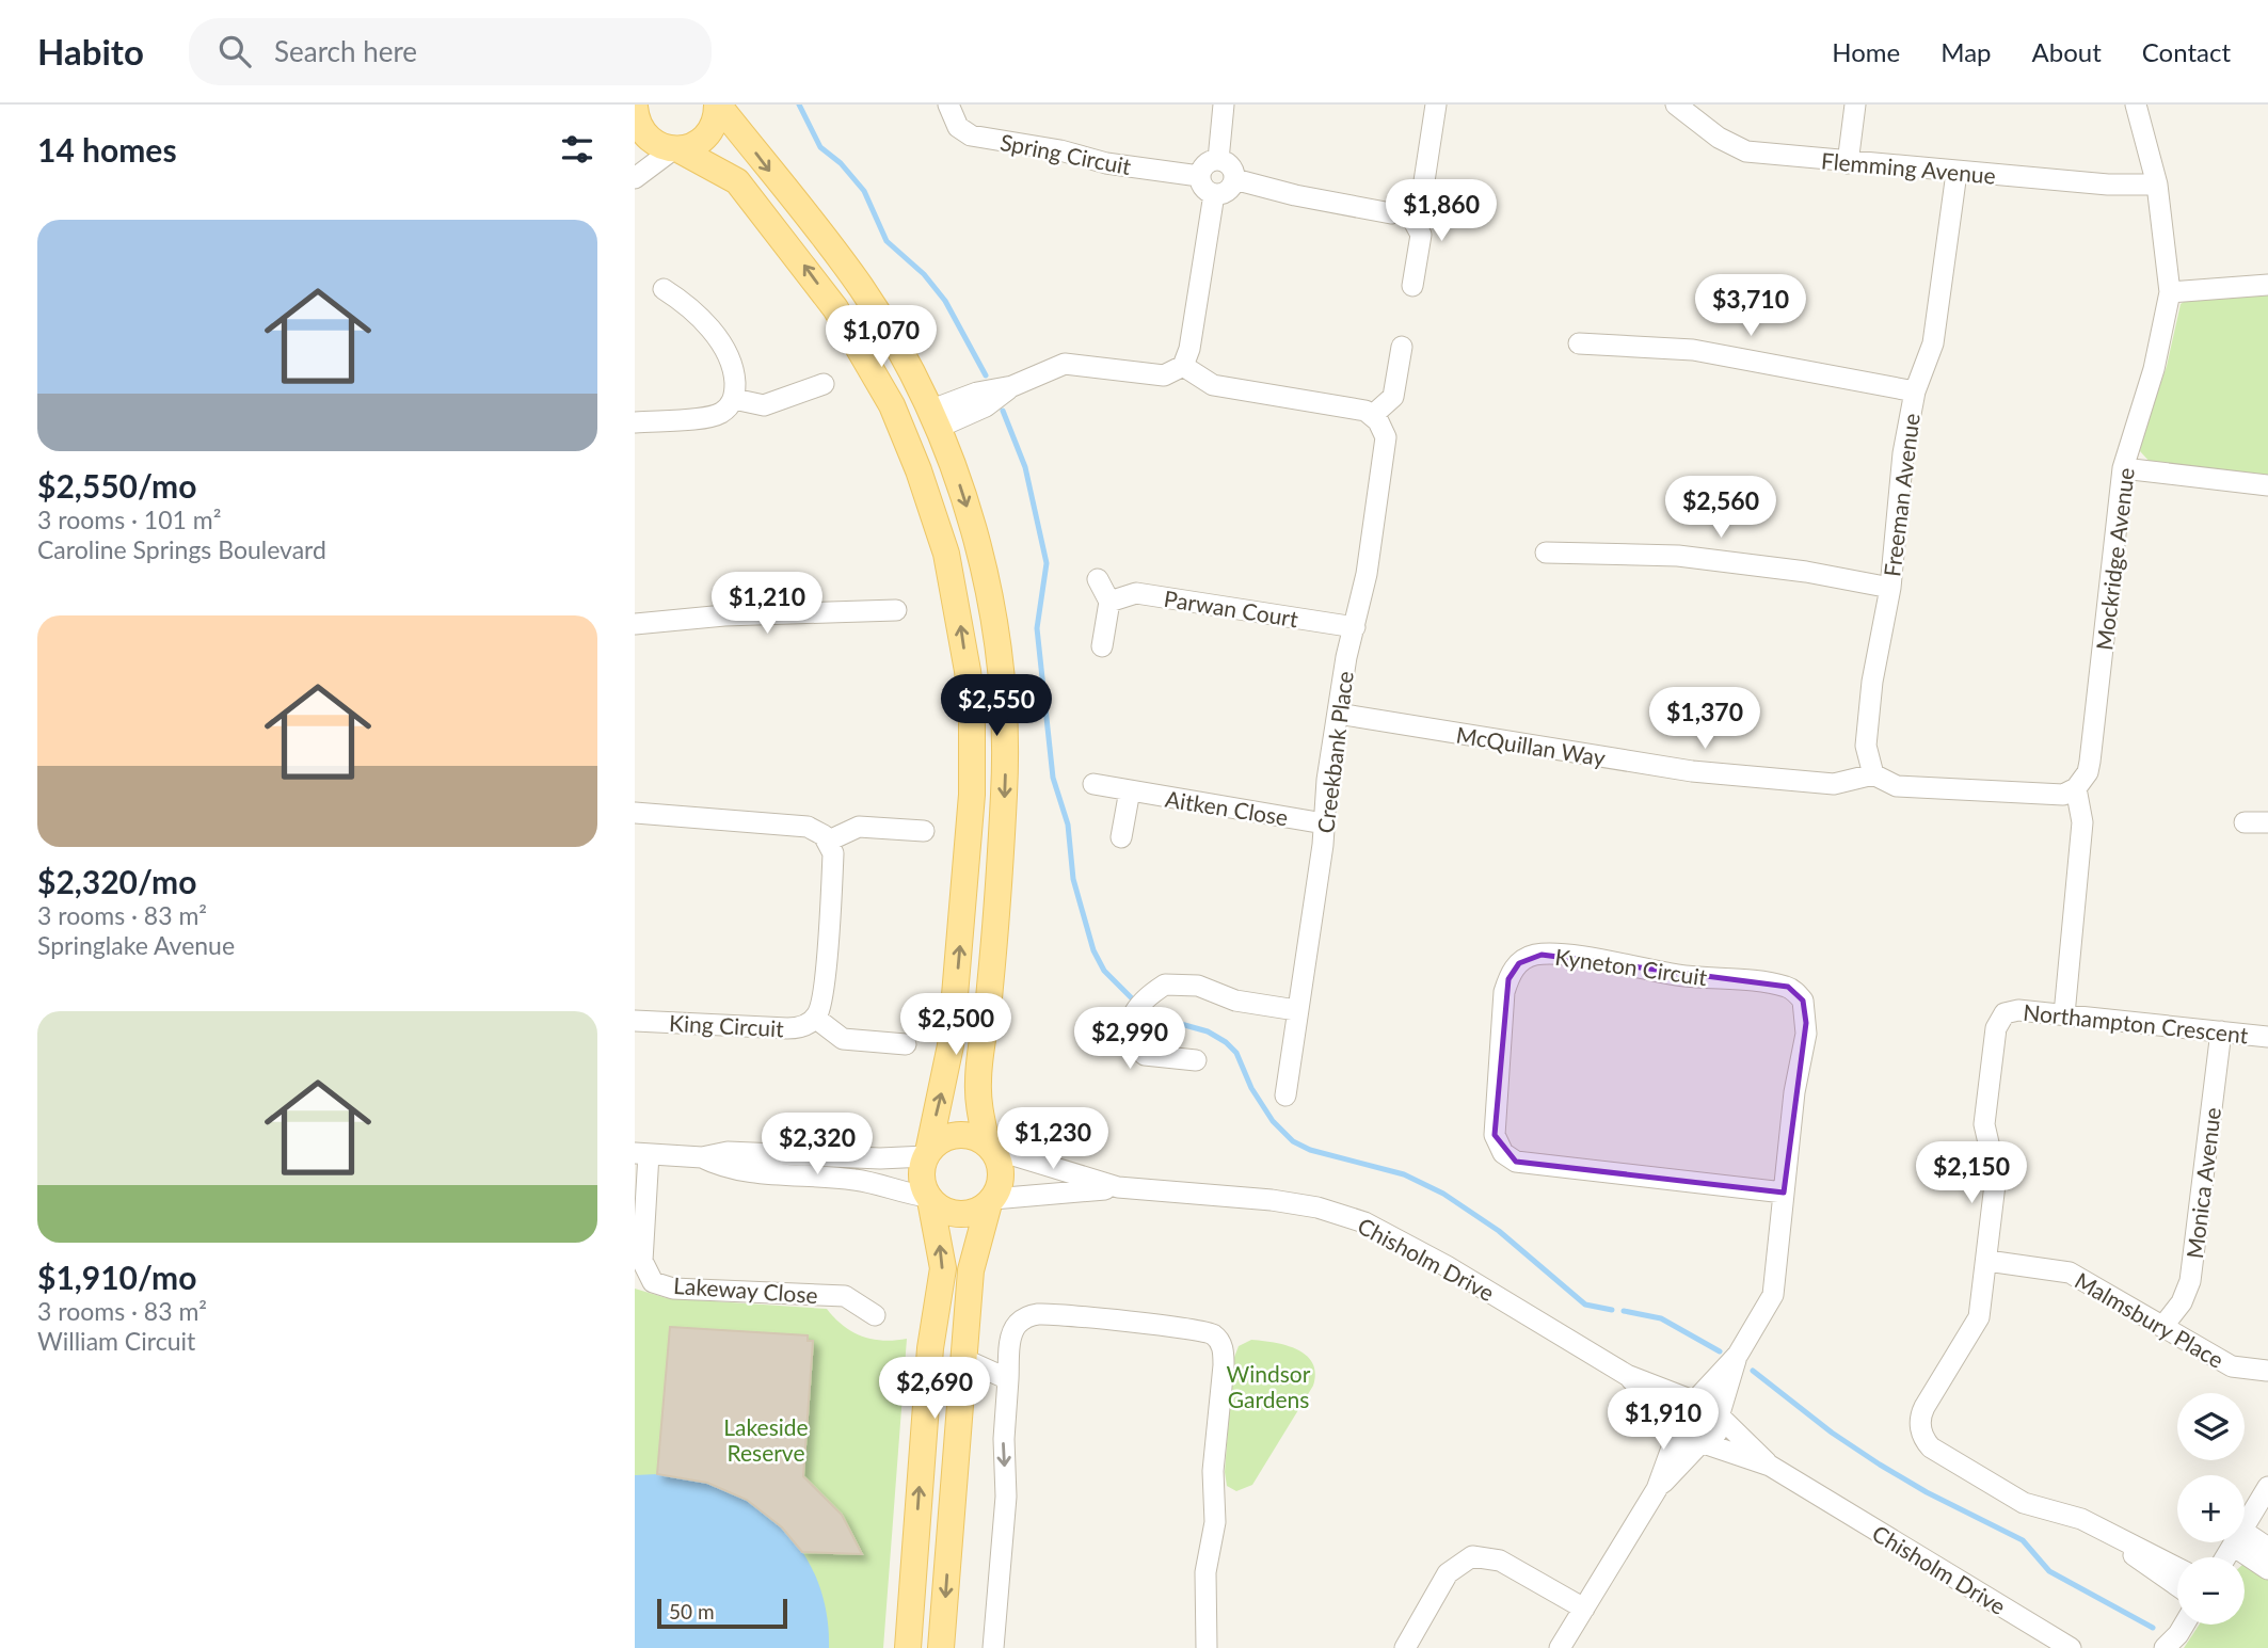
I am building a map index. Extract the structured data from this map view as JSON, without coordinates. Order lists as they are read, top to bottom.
{
  "streets": {
    "street": [
      "Spring Circuit",
      "Flemming Avenue",
      "Freeman Avenue",
      "Mockridge Avenue",
      "Parwan Court",
      "McQuillan Way",
      "Creekbank Place",
      "Aitken Close",
      "Kyneton Circuit",
      "Northampton Crescent",
      "King Circuit",
      "Monica Avenue",
      "Chisholm Drive",
      "Lakeway Close",
      "Malmsbury Place"
    ]
  },
  "crossings": [
    ["Flemming Avenue", "Freeman Avenue"],
    ["Flemming Avenue", "Mockridge Avenue"],
    ["Freeman Avenue", "McQuillan Way"],
    ["Parwan Court", "Creekbank Place"],
    ["McQuillan Way", "Creekbank Place"],
    ["Creekbank Place", "Aitken Close"],
    ["Kyneton Circuit", "Chisholm Drive"],
    ["Northampton Crescent", "Monica Avenue"],
    ["Northampton Crescent", "Malmsbury Place"],
    ["Monica Avenue", "Malmsbury Place"]
  ],
  "parks": ["Windsor Gardens", "Lakeside Reserve"],
  "scale_bar": "50 m",
  "page": {
    "header": "Habito",
    "search": "Search here",
    "nav": [
      "Home",
      "Map",
      "About",
      "Contact"
    ],
    "heading": "14 homes",
    "price": [
      "$1,860",
      "$3,710",
      "$1,070",
      "$2,560",
      "$1,210",
      "$2,550",
      "$1,370",
      "$2,500",
      "$2,990",
      "$1,230",
      "$2,320",
      "$2,150",
      "$2,690",
      "$1,910"
    ],
    "list": [
      {
        "name": "$2,550/mo",
        "note": "3 rooms · 101 m² · Caroline Springs Boulevard"
      },
      {
        "name": "$2,320/mo",
        "note": "3 rooms · 83 m² · Springlake Avenue"
      },
      {
        "name": "$1,910/mo",
        "note": "3 rooms · 83 m² · William Circuit"
      }
    ],
    "map_buttons": ["+", "−"],
    "scale": "50 m"
  }
}
